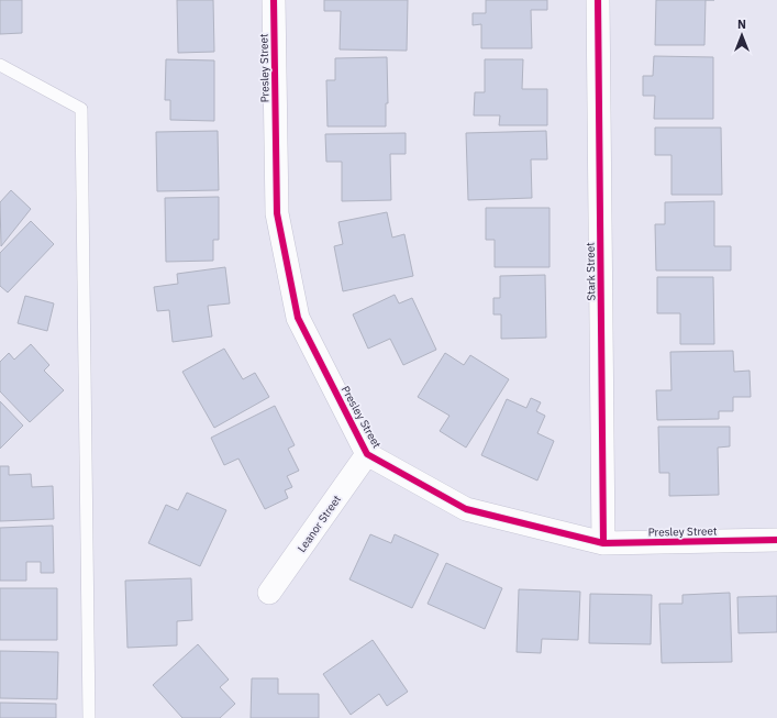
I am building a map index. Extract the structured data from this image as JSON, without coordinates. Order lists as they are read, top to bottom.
{
  "streets": {
    "street": ["Presley Street", "Stark Street", "Leanor Street"]
  },
  "crossings": [
    ["Presley Street", "Stark Street"],
    ["Presley Street", "Leanor Street"]
  ],
  "north": "top"
}
